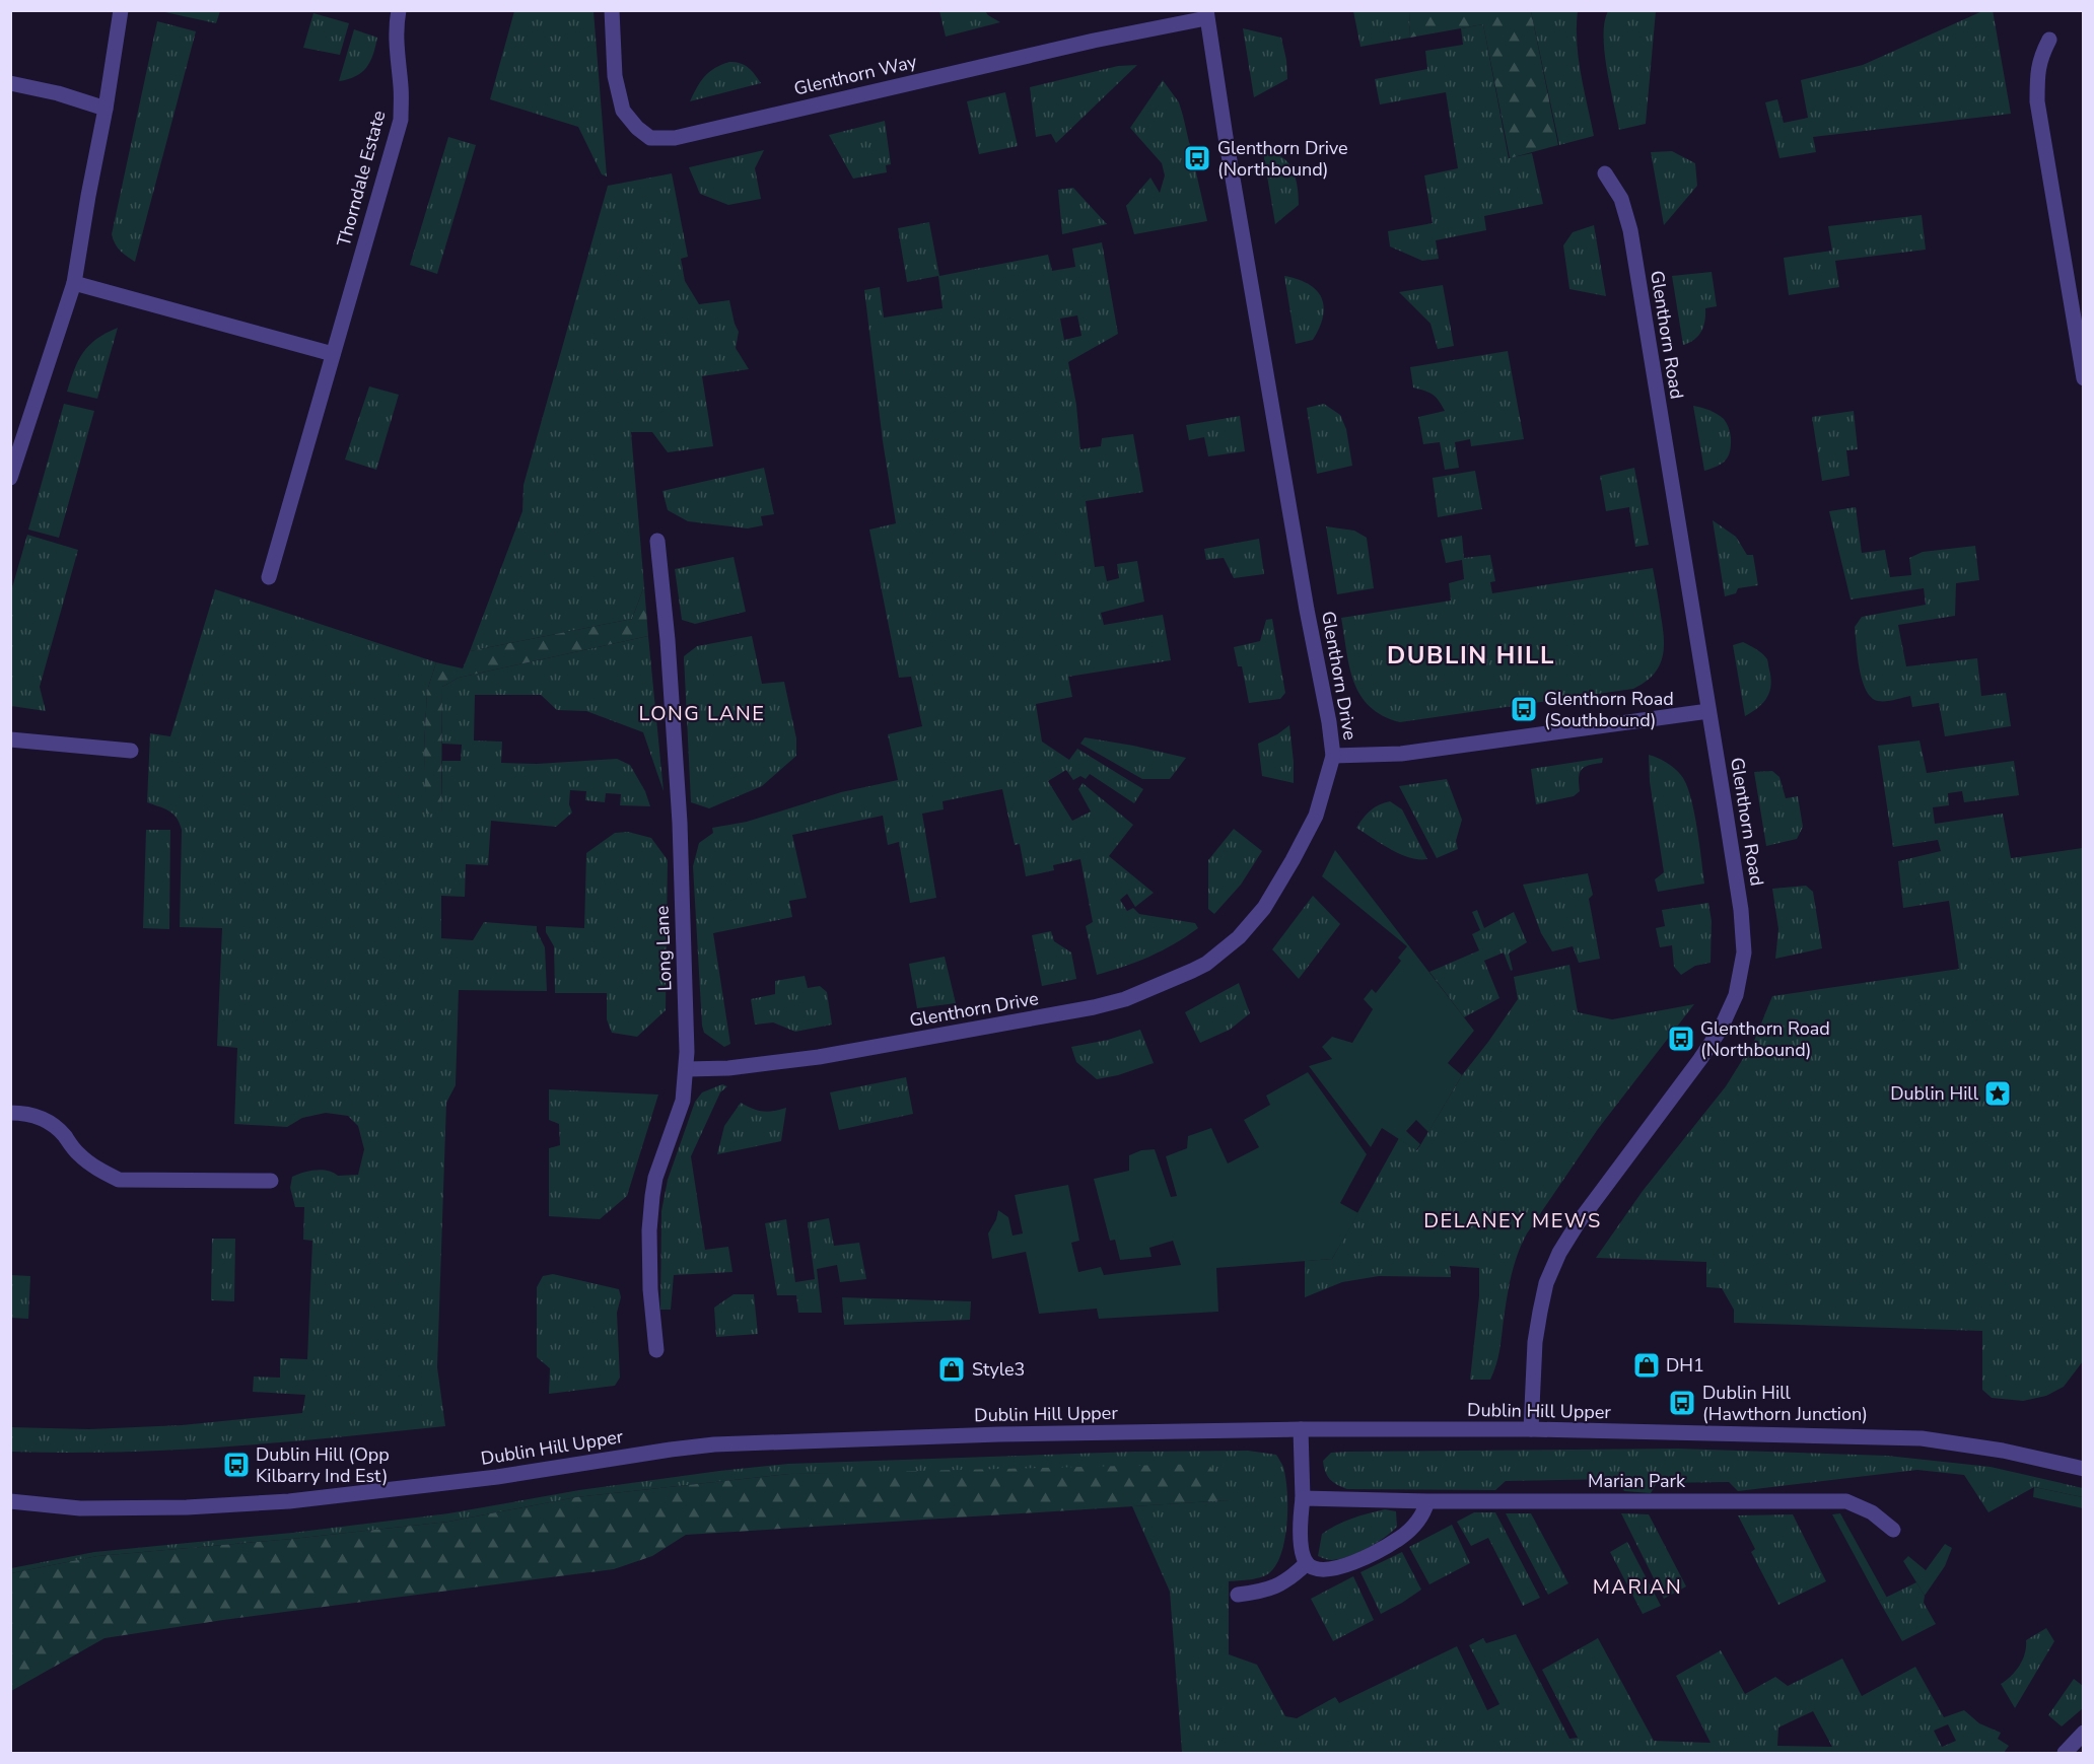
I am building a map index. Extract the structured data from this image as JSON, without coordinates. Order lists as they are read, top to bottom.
{
  "streets": {
    "street": [
      "Glenthorn Way",
      "Thorndale Estate",
      "Glenthorn Road",
      "Glenthorn Drive",
      "Long Lane",
      "Dublin Hill Upper",
      "Marian Park"
    ]
  },
  "crossings": [
    ["Glenthorn Way", "Glenthorn Drive"],
    ["Glenthorn Road", "Dublin Hill Upper"],
    ["Glenthorn Drive", "Long Lane"]
  ],
  "districts": [
    "DUBLIN HILL",
    "LONG LANE",
    "DELANEY MEWS",
    "MARIAN"
  ],
  "places": {
    "bus stop": [
      "Glenthorn Drive (Northbound)",
      "Glenthorn Road (Southbound)",
      "Glenthorn Road (Northbound)",
      "Dublin Hill (Hawthorn Junction)",
      "Dublin Hill (Opp Kilbarry Ind Est)"
    ],
    "place": ["Dublin Hill"],
    "shop": ["DH1", "Style3"]
  }
}
